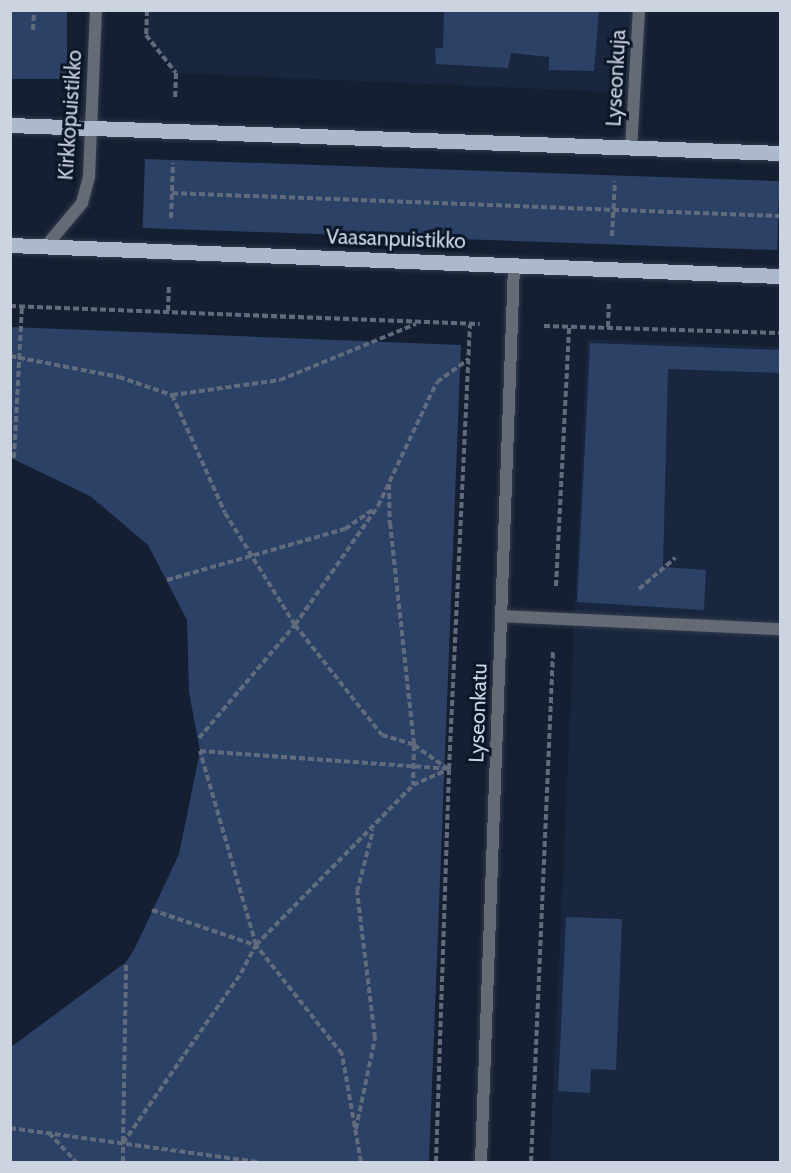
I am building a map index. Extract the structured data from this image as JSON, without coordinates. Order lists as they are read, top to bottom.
{
  "streets": {
    "main road": ["Vaasanpuistikko"],
    "street": ["Lyseonkuja", "Kirkkopuistikko", "Lyseonkatu"]
  },
  "crossings": [
    ["Kirkkopuistikko", "Vaasanpuistikko"],
    ["Vaasanpuistikko", "Lyseonkatu"]
  ]
}
